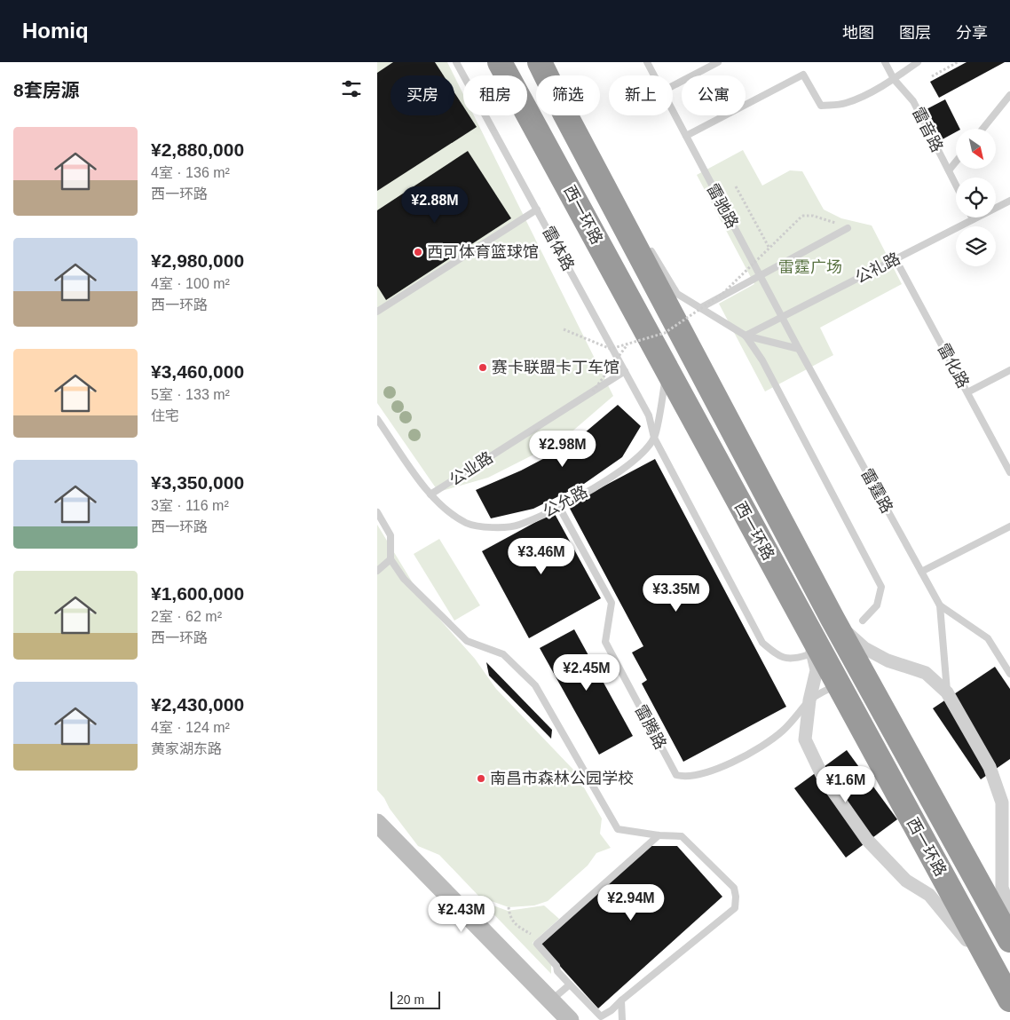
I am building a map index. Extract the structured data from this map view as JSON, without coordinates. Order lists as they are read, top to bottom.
{
  "streets": {
    "highway": ["西一环路"],
    "lane": [
      "雷音路",
      "雷驰路",
      "雷体路",
      "公礼路",
      "雷化路",
      "公业路",
      "雷霆路",
      "公允路",
      "雷腾路"
    ]
  },
  "crossings": [
    ["雷驰路", "公礼路"],
    ["雷驰路", "雷霆路"],
    ["西一环路", "公允路"],
    ["西一环路", "雷腾路"],
    ["雷体路", "公业路"],
    ["雷体路", "公允路"],
    ["公礼路", "雷化路"],
    ["公业路", "公允路"],
    ["公允路", "雷腾路"]
  ],
  "parks": ["雷霆广场"],
  "places": ["西可体育篮球馆", "赛卡联盟卡丁车馆", "南昌市森林公园学校"],
  "scale_bar": "20 m",
  "north": "bottom right",
  "page": {
    "header": "Homiq",
    "nav": ["地图", "图层", "分享"],
    "heading": "8套房源",
    "chip": [
      "买房",
      "租房",
      "筛选",
      "新上",
      "公寓"
    ],
    "list": [
      {
        "name": "¥2,880,000",
        "note": "4室 · 136 m² · 西一环路"
      },
      {
        "name": "¥2,980,000",
        "note": "4室 · 100 m² · 西一环路"
      },
      {
        "name": "¥3,460,000",
        "note": "5室 · 133 m² · 住宅"
      },
      {
        "name": "¥3,350,000",
        "note": "3室 · 116 m² · 西一环路"
      },
      {
        "name": "¥1,600,000",
        "note": "2室 · 62 m² · 西一环路"
      },
      {
        "name": "¥2,430,000",
        "note": "4室 · 124 m² · 黄家湖东路"
      }
    ],
    "price": [
      "¥2.88M",
      "¥2.98M",
      "¥3.46M",
      "¥3.35M",
      "¥2.45M",
      "¥1.6M",
      "¥2.94M",
      "¥2.43M"
    ],
    "scale": "20 m"
  }
}
